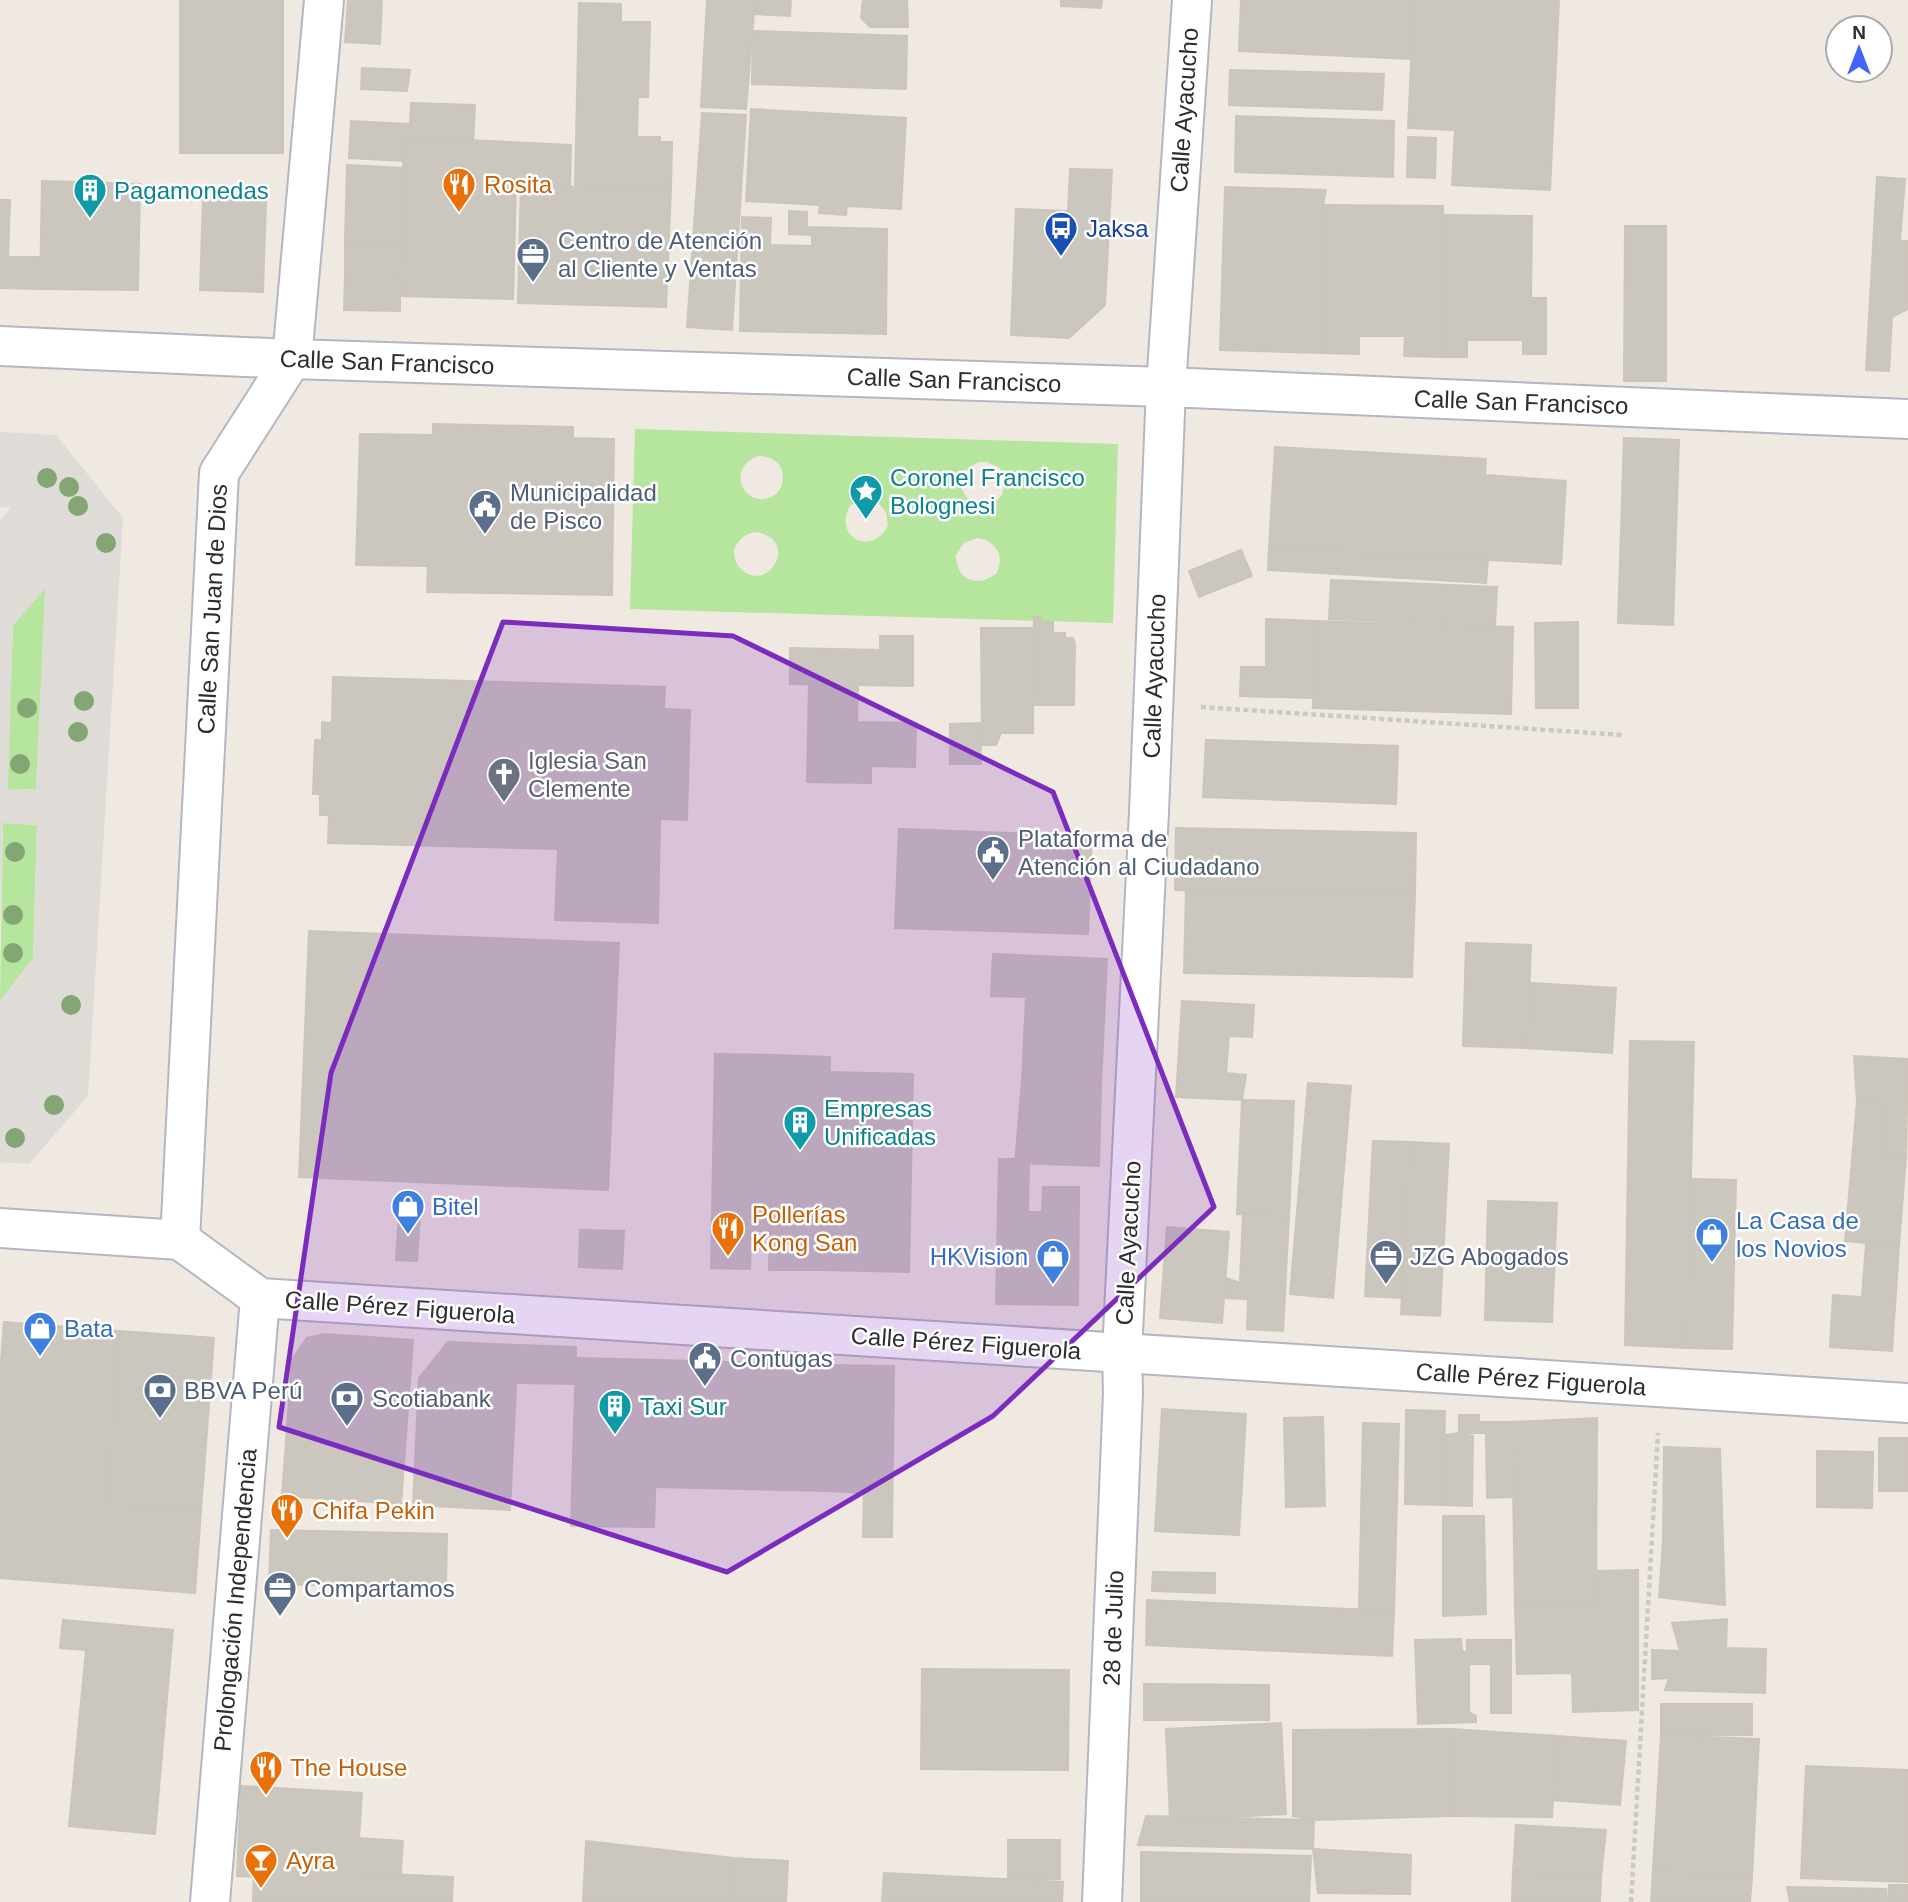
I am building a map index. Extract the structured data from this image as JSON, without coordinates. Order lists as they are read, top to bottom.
{
  "streets": {
    "main road": [
      "Calle Ayacucho",
      "Calle San Francisco",
      "Calle San Juan de Dios",
      "Calle Pérez Figuerola",
      "Prolongación Independencia",
      "28 de Julio"
    ]
  },
  "crossings": [
    ["Calle Ayacucho", "Calle San Francisco"],
    ["Calle Ayacucho", "Calle Pérez Figuerola"],
    ["Calle Ayacucho", "28 de Julio"],
    ["Calle San Francisco", "Calle San Juan de Dios"],
    ["Calle San Juan de Dios", "Calle Pérez Figuerola"],
    ["Calle Pérez Figuerola", "Prolongación Independencia"],
    ["Calle Pérez Figuerola", "28 de Julio"]
  ],
  "places": {
    "restaurant": [
      "Rosita",
      "Pollerías Kong San",
      "Chifa Pekin",
      "The House"
    ],
    "building": ["Pagamonedas", "Empresas Unificadas", "Taxi Sur"],
    "bus stop": ["Jaksa"],
    "office": ["Centro de Atención al Cliente y Ventas", "JZG Abogados", "Compartamos"],
    "place": ["Coronel Francisco Bolognesi"],
    "public building": ["Municipalidad de Pisco", "Plataforma de Atención al Ciudadano", "Contugas"],
    "church": ["Iglesia San Clemente"],
    "shop": [
      "Bitel",
      "La Casa de los Novios",
      "HKVision",
      "Bata"
    ],
    "bank": ["BBVA Perú", "Scotiabank"],
    "bar": ["Ayra"]
  },
  "north": "top"
}
